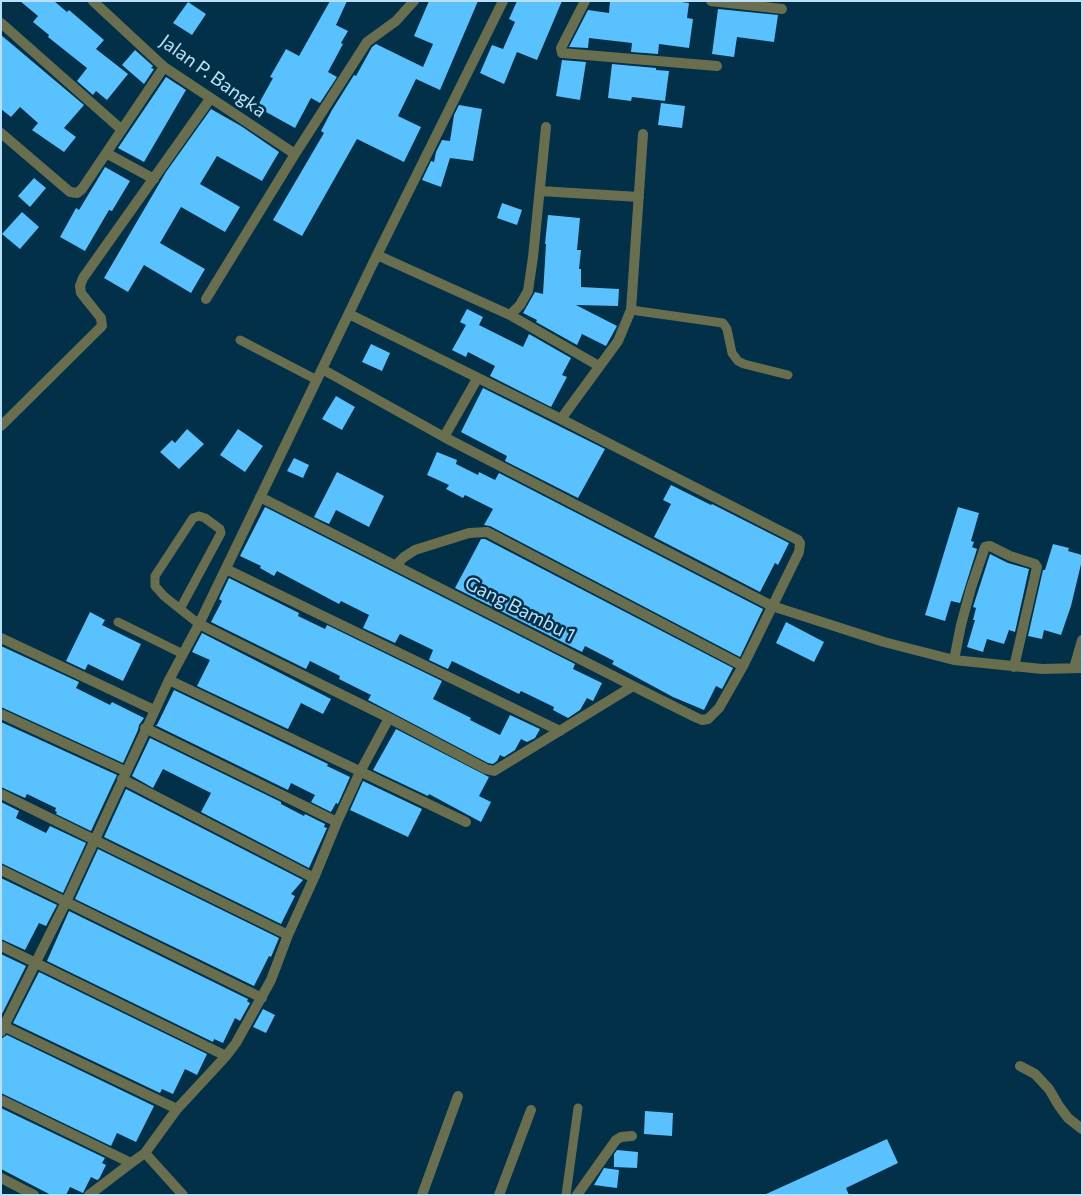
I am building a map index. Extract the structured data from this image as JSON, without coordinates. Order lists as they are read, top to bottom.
{
  "streets": {
    "street": ["Jalan P. Bangka", "Gang Bambu 1"]
  }
}
